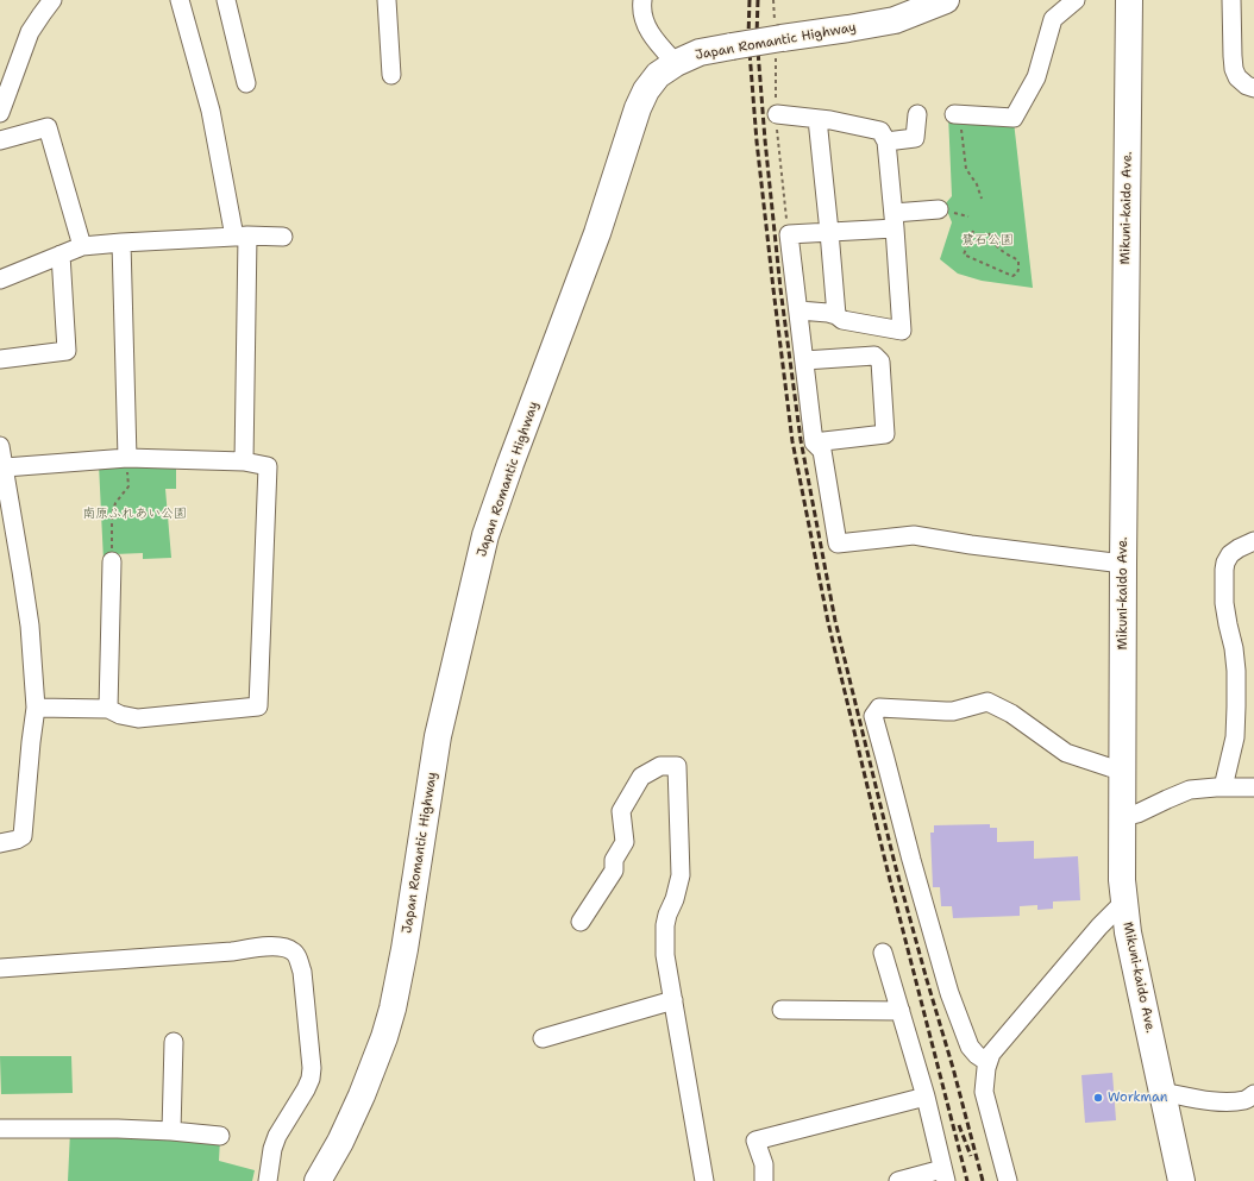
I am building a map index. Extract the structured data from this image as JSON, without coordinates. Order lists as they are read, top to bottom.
{
  "streets": {
    "highway": ["Japan Romantic Highway", "Mikuni-kaido Ave."]
  },
  "parks": ["鷺石公園", "南原ふれあい公園"],
  "places": ["Workman"]
}
